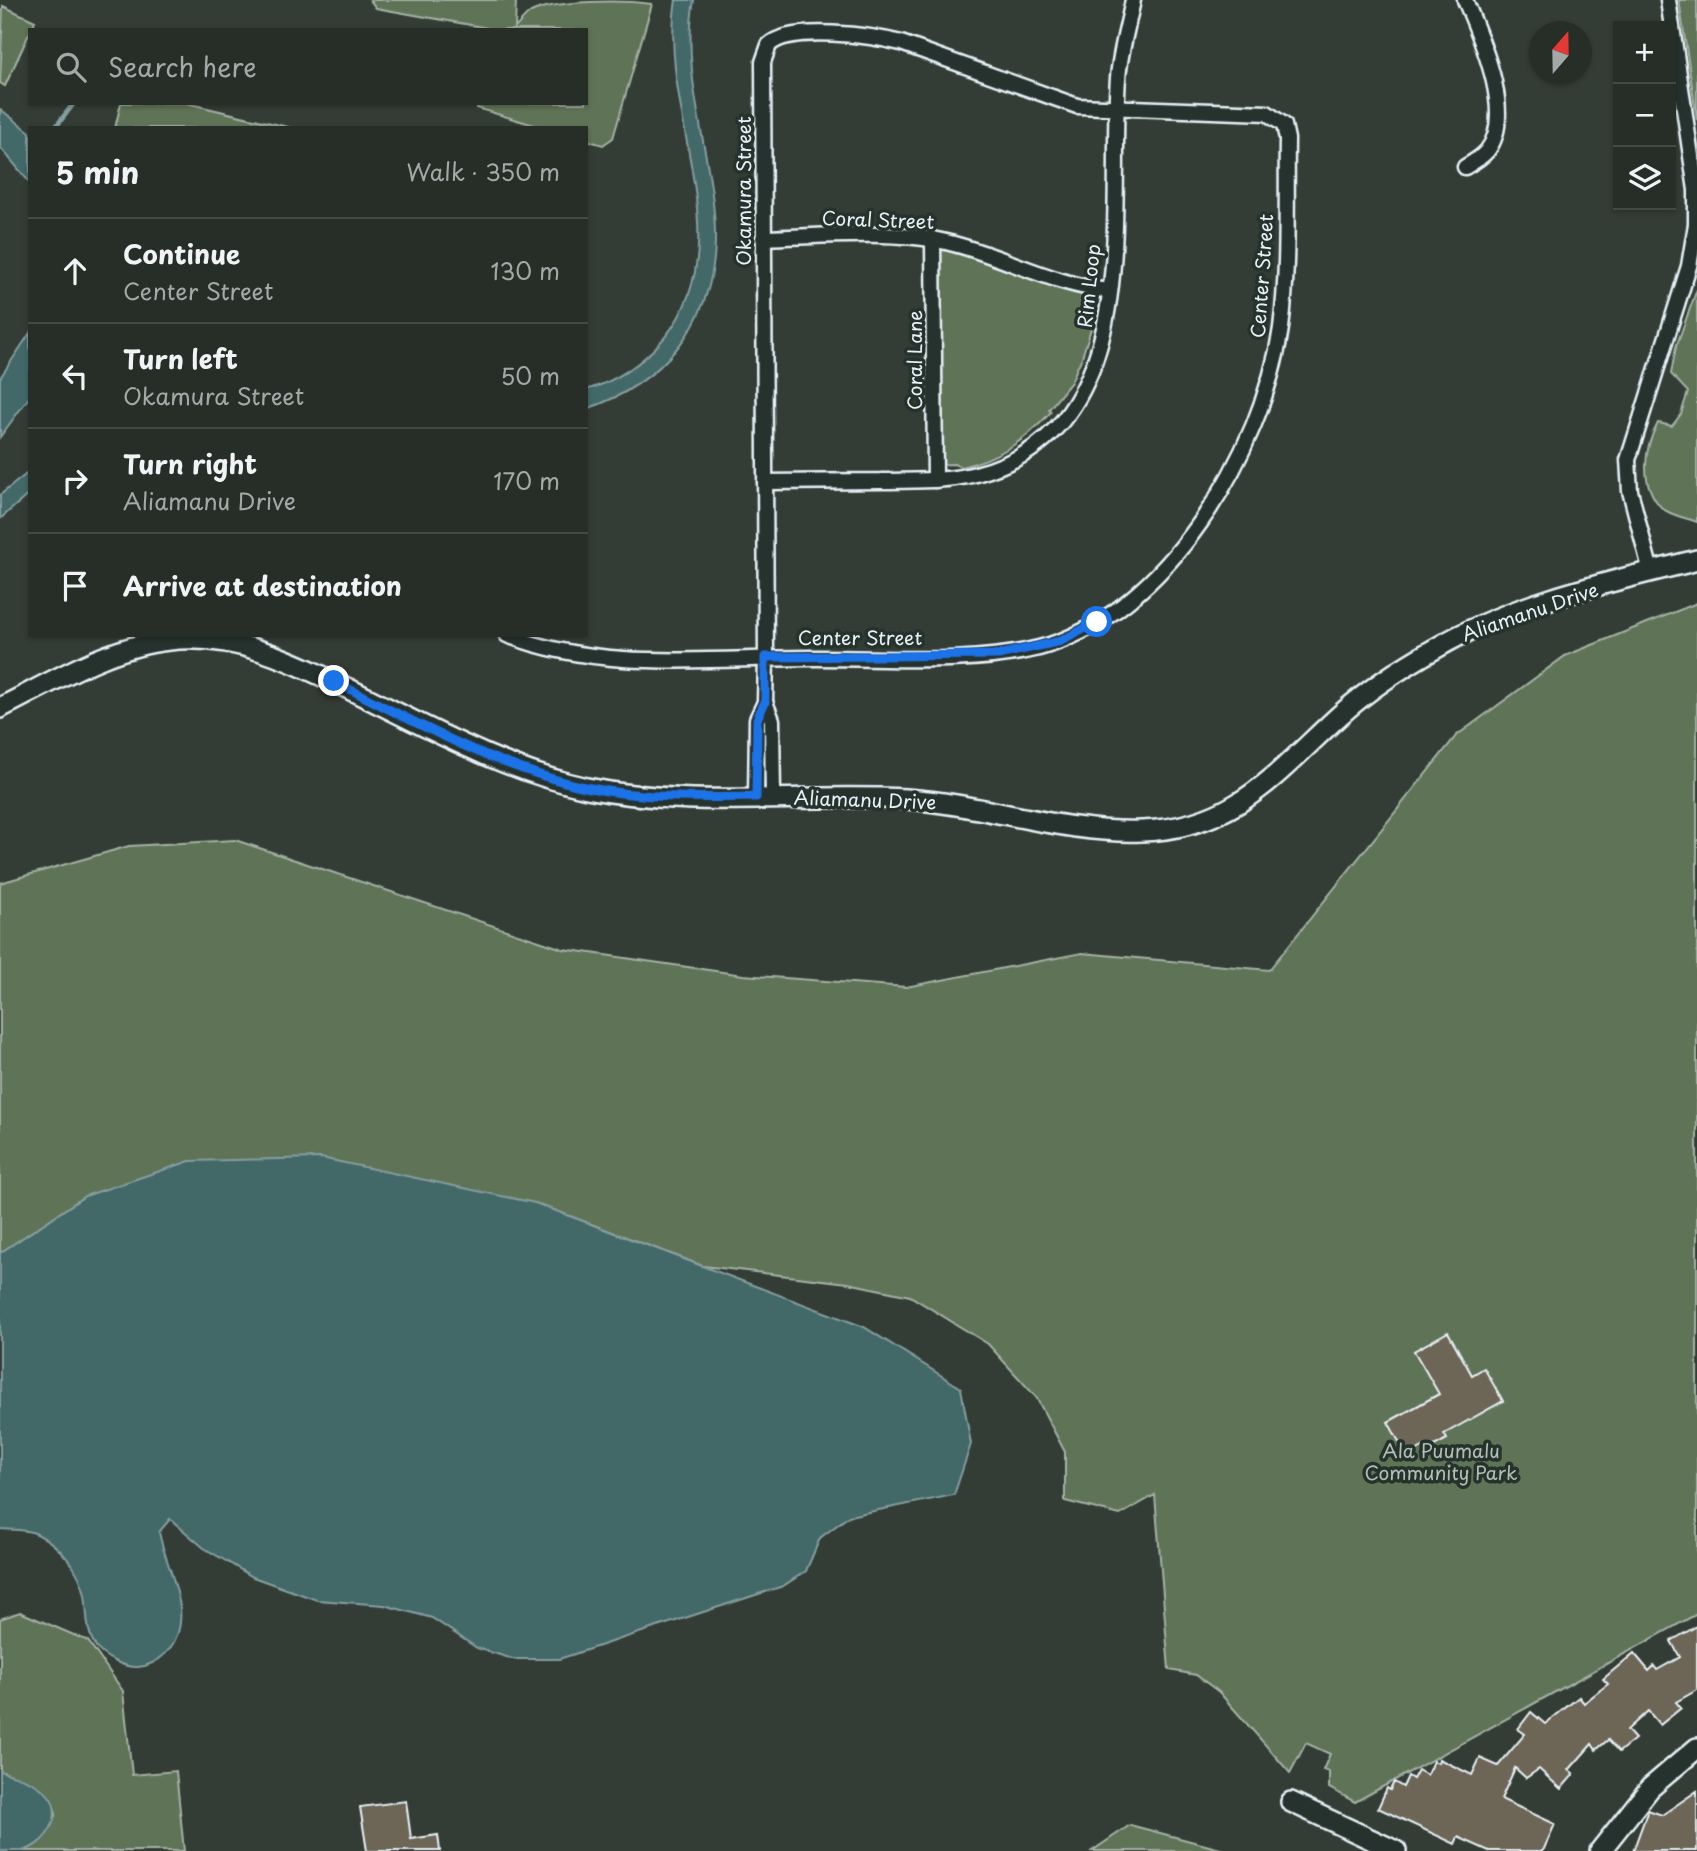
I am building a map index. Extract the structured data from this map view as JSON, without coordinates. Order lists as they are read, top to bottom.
{
  "streets": {
    "street": [
      "Okamura Street",
      "Coral Street",
      "Center Street",
      "Rim Loop",
      "Coral Lane",
      "Aliamanu Drive"
    ]
  },
  "crossings": [
    ["Okamura Street", "Coral Street"],
    ["Okamura Street", "Center Street"],
    ["Okamura Street", "Rim Loop"],
    ["Okamura Street", "Aliamanu Drive"],
    ["Coral Street", "Rim Loop"],
    ["Coral Street", "Coral Lane"],
    ["Center Street", "Rim Loop"],
    ["Rim Loop", "Coral Lane"]
  ],
  "parks": ["Ala Puumalu Community Park"],
  "north": "top",
  "page": {
    "map_buttons": ["+", "−"],
    "search": "Search here",
    "heading": ["5 min", "Walk · 350 m"],
    "list": [
      ["Continue", "Center Street", "130 m"],
      ["Turn left", "Okamura Street", "50 m"],
      ["Turn right", "Aliamanu Drive", "170 m"],
      "Arrive at destination"
    ]
  }
}
